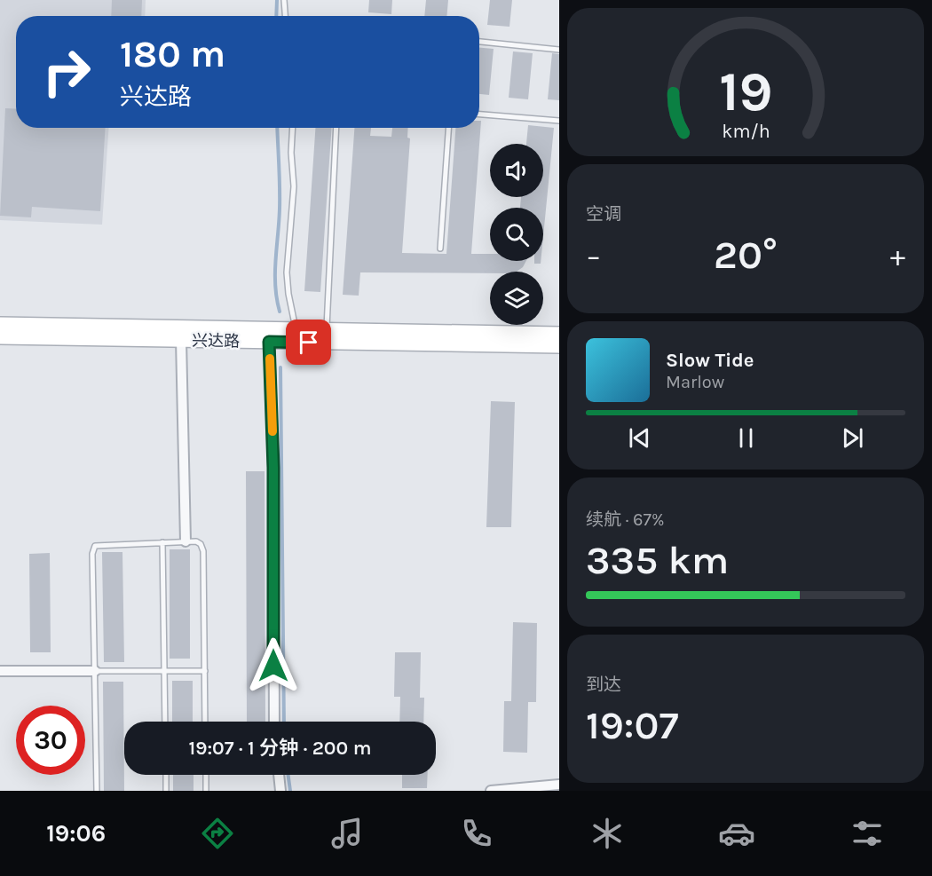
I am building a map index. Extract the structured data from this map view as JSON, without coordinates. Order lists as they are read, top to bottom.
{
  "streets": {
    "main road": ["兴达路"]
  },
  "page": {
    "turn": ["180 m", "兴达路"],
    "tile": [
      "空调",
      ["续航 · 67%", "335 km"],
      ["到达", "19:07"]
    ],
    "heat": ["−", "20°", "+"],
    "song": ["Slow Tide", "Marlow"],
    "limit": "30",
    "trip": "19:07 · 1 分钟 · 200 m",
    "tabs": "19:06",
    "gauge": ["19", "km/h"]
  }
}
